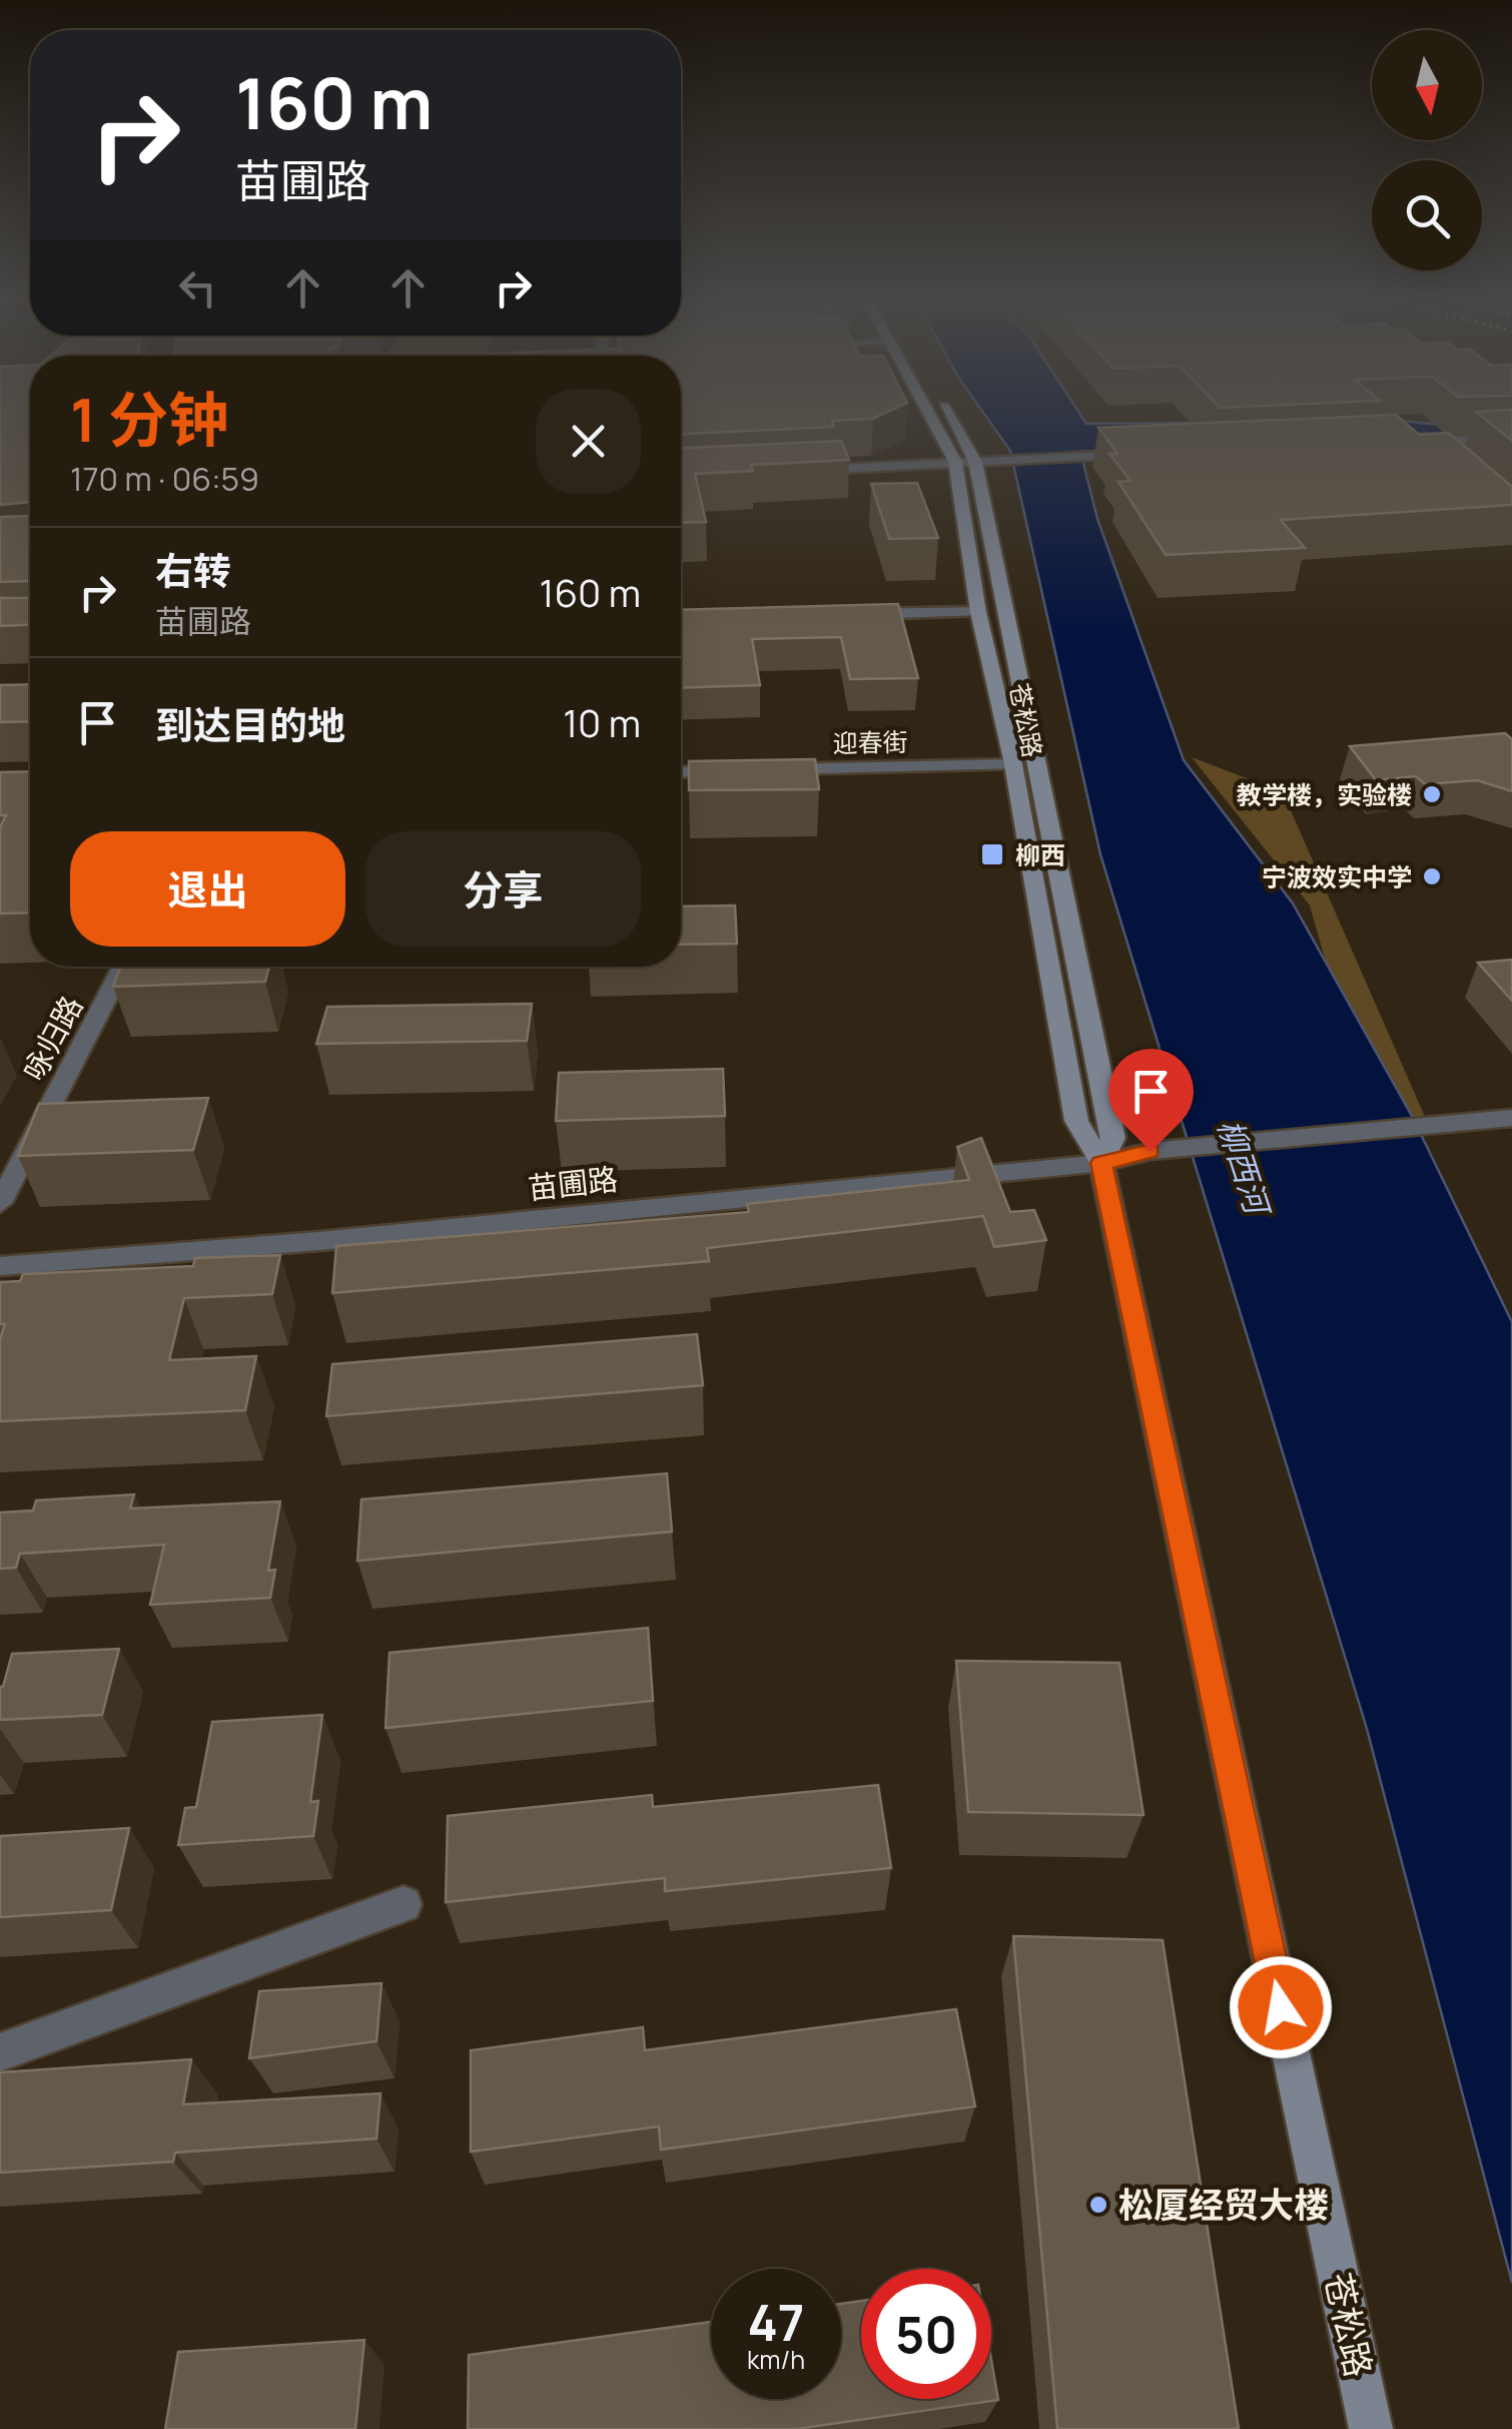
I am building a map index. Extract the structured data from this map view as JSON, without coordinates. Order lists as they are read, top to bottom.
{
  "streets": {
    "main road": ["苍松路"],
    "street": ["迎春街", "咏归路", "苗圃路"]
  },
  "crossings": [
    ["苍松路", "迎春街"],
    ["苍松路", "苗圃路"]
  ],
  "water": ["柳西河"],
  "places": {
    "other": ["教学楼，实验楼", "宁波效实中学", "松厦经贸大楼"],
    "transit": ["柳西"]
  },
  "north": "bottom",
  "page": {
    "turn": ["160 m", "苗圃路"],
    "heading": ["1 分钟", "170 m · 06:59"],
    "list": [
      {
        "name": "右转",
        "note": "苗圃路",
        "value": "160 m"
      },
      {
        "name": "到达目的地",
        "value": "10 m"
      }
    ],
    "buttons": ["退出", "分享"],
    "speed": "47 km/h",
    "limit": "50"
  }
}
